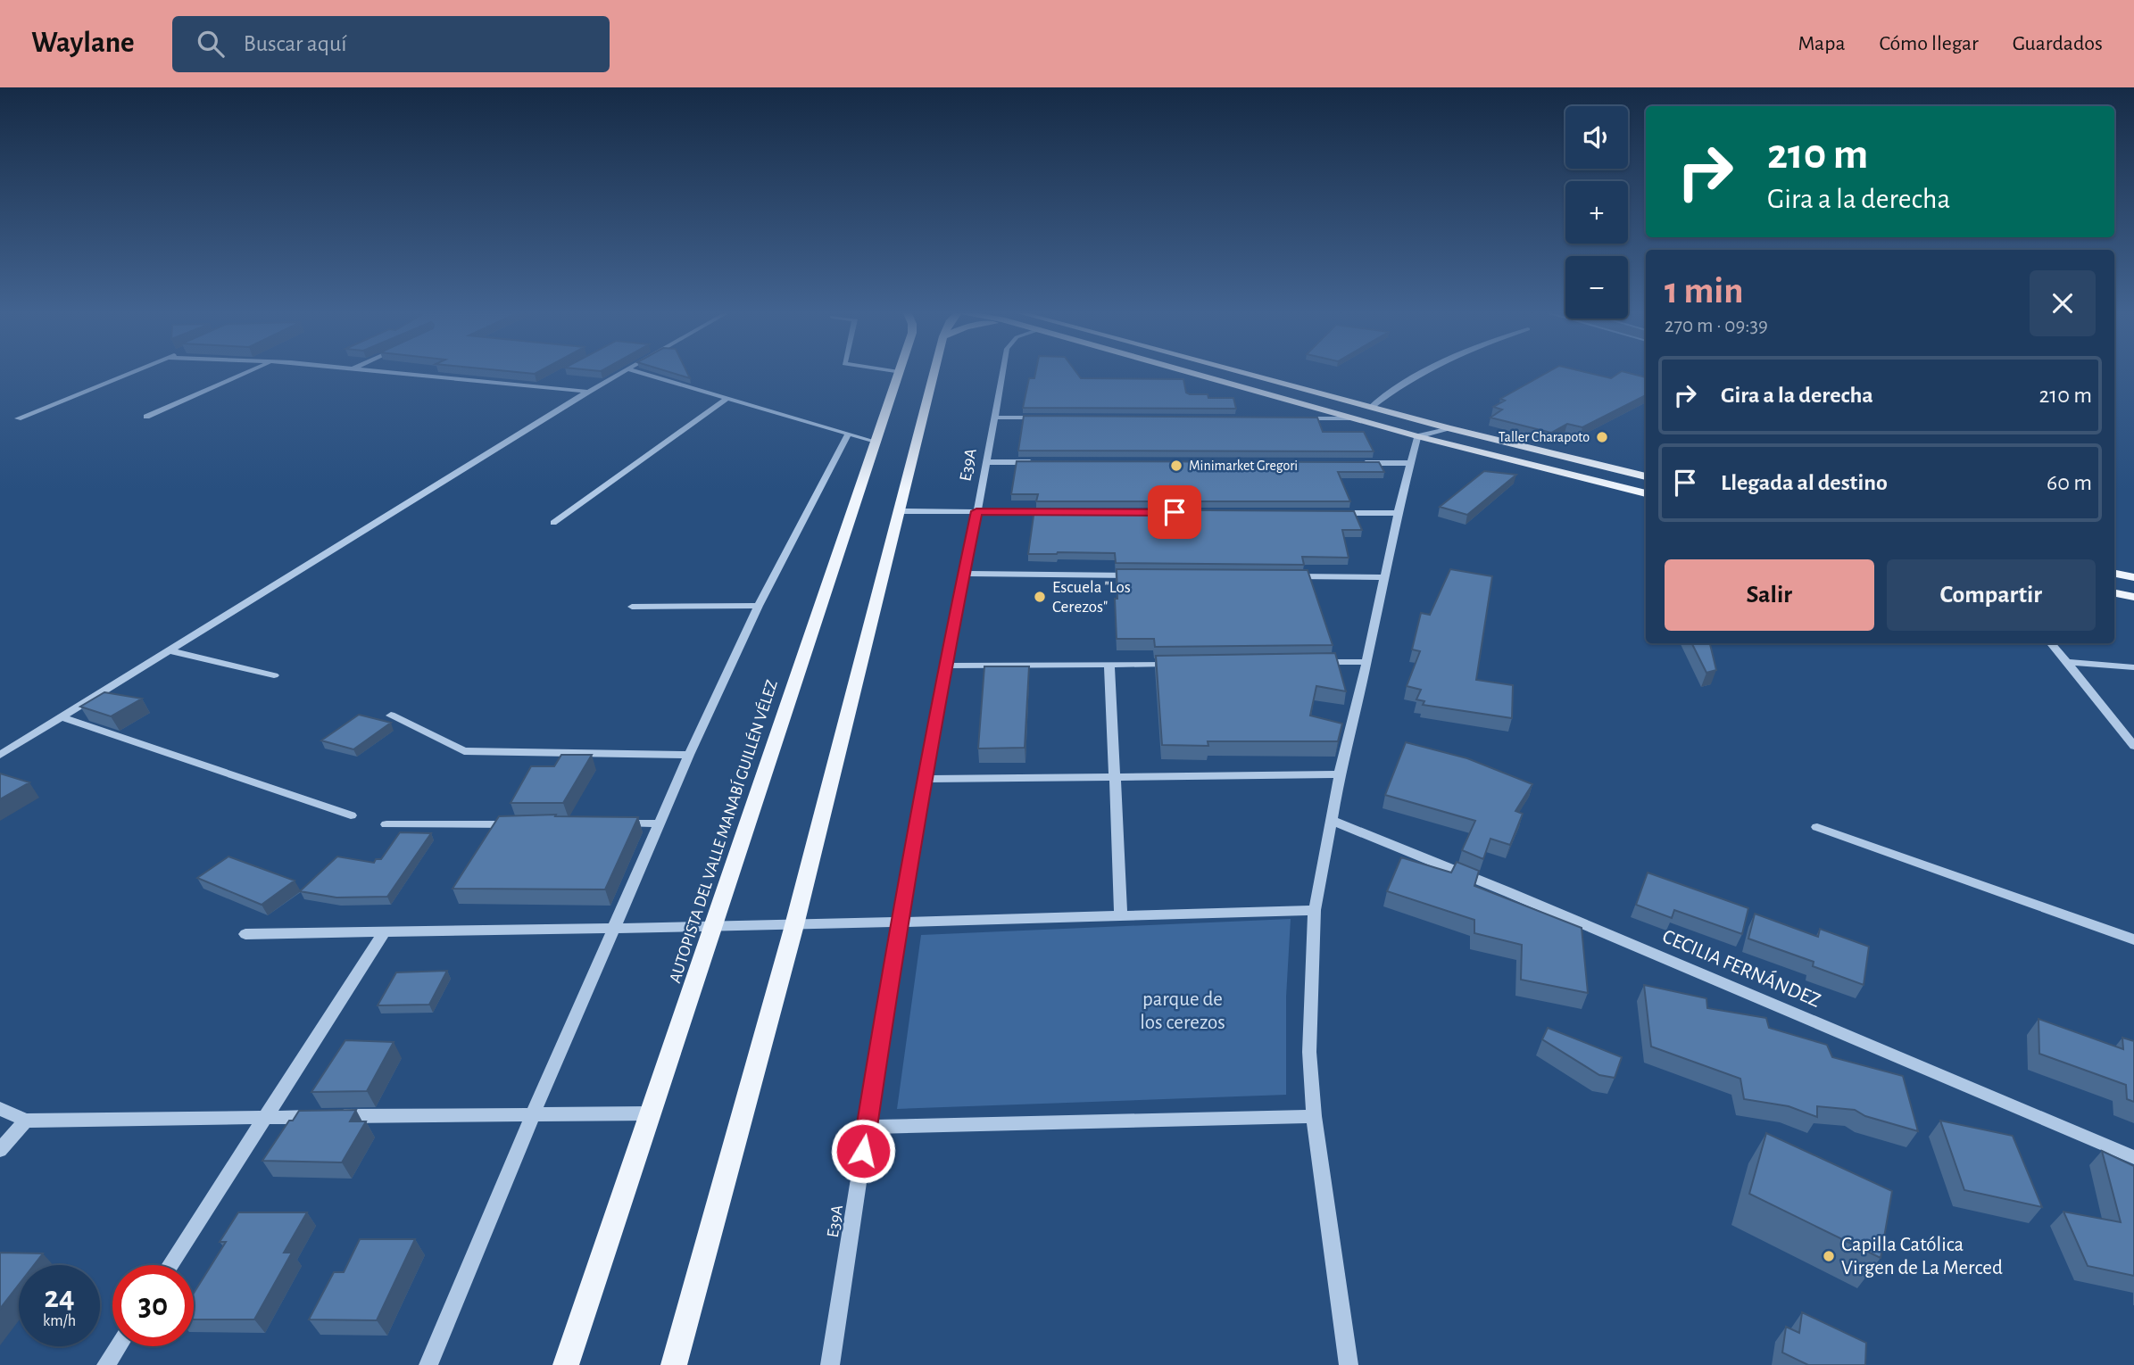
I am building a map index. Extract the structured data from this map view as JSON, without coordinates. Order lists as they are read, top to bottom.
{
  "streets": {
    "main road": ["AUTOPISTA DEL VALLE MANABÍ GUILLÉN VÉLEZ"],
    "street": ["E39A", "CECILIA FERNÁNDEZ"]
  },
  "parks": ["parque de los cerezos"],
  "places": [
    "Taller Charapoto",
    "Minimarket Gregori",
    "Escuela \"Los Cerezos\"",
    "Capilla Católica Virgen de La Merced"
  ],
  "page": {
    "header": "Waylane",
    "search": "Buscar aquí",
    "nav": ["Mapa", "Cómo llegar", "Guardados"],
    "map_buttons": ["+", "−"],
    "turn": ["210 m", "Gira a la derecha"],
    "heading": ["1 min", "270 m · 09:39"],
    "list": [
      {
        "name": "Gira a la derecha",
        "value": "210 m"
      },
      {
        "name": "Llegada al destino",
        "value": "60 m"
      }
    ],
    "buttons": ["Salir", "Compartir"],
    "speed": "24 km/h",
    "limit": "30"
  }
}
